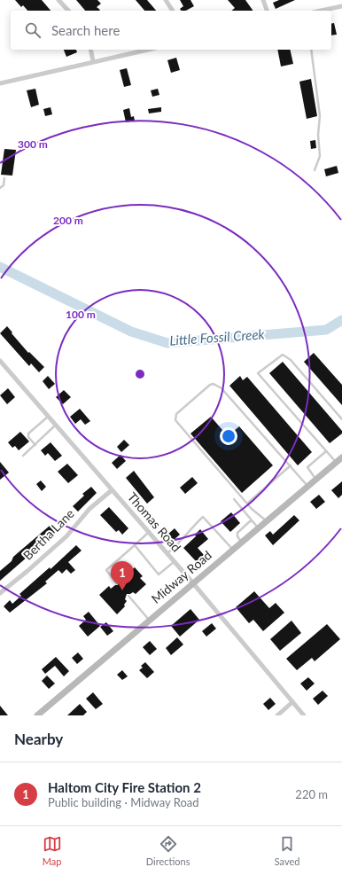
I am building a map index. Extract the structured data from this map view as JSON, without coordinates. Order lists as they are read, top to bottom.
{
  "streets": {
    "main road": ["Midway Road"],
    "street": ["Thomas Road", "Bertha Lane"]
  },
  "crossings": [
    ["Thomas Road", "Bertha Lane"],
    ["Thomas Road", "Midway Road"]
  ],
  "water": ["Little Fossil Creek"],
  "page": {
    "search": "Search here",
    "pins": "1",
    "heading": "Nearby",
    "list": [
      {
        "mark": "1",
        "name": "Haltom City Fire Station 2",
        "note": "Public building · Midway Road",
        "value": "220 m"
      }
    ],
    "nav": ["Map", "Directions", "Saved"]
  },
  "rings": ["300 m", "200 m", "100 m"]
}
